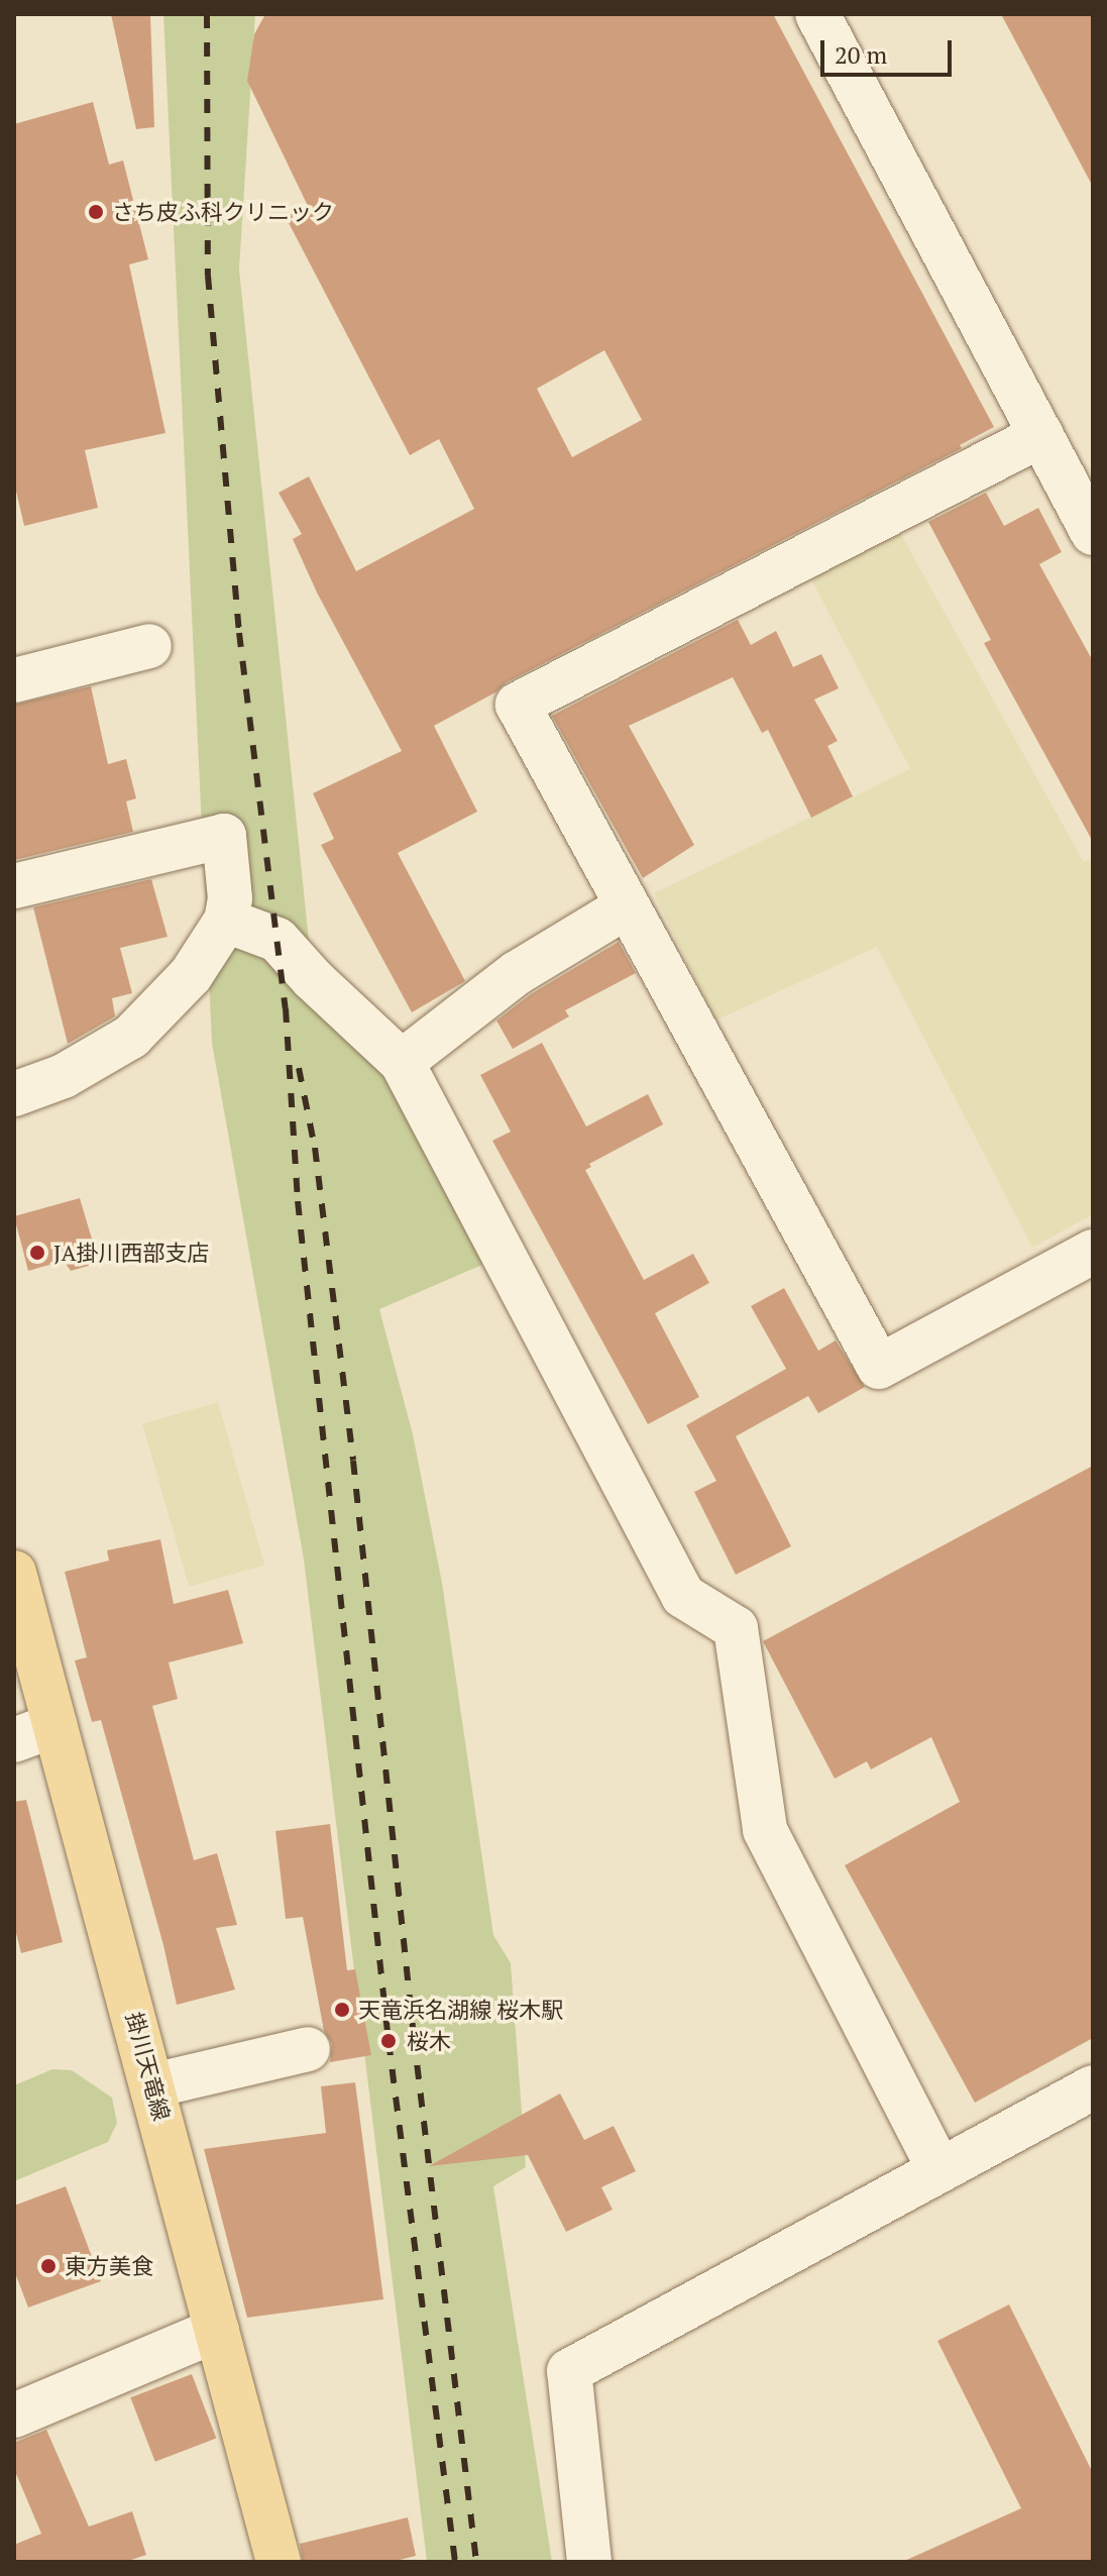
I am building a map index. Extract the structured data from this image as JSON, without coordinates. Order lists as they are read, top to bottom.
{
  "streets": {
    "main road": ["掛川天竜線"]
  },
  "places": [
    "さち皮ふ科クリニック",
    "JA掛川西部支店",
    "天竜浜名湖線 桜木駅",
    "桜木",
    "東方美食"
  ],
  "scale_bar": "20 m"
}
